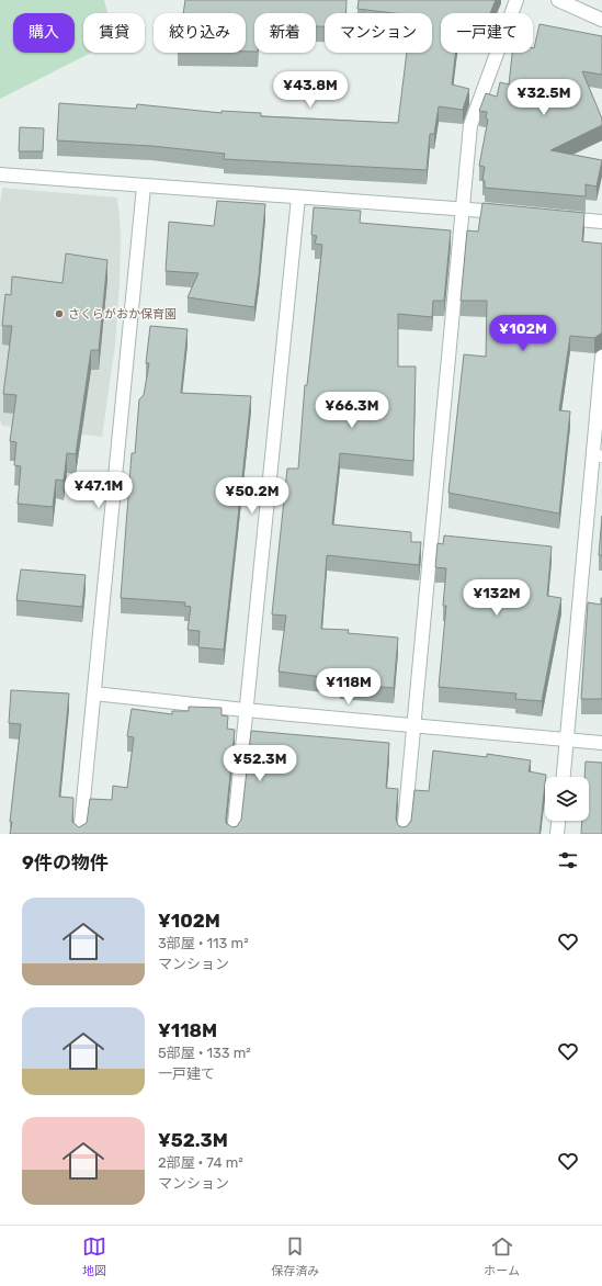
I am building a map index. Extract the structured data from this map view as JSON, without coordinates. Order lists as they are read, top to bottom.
{
  "places": ["さくらがおか保育園"],
  "page": {
    "chip": [
      "購入",
      "賃貸",
      "絞り込み",
      "新着",
      "マンション",
      "一戸建て"
    ],
    "price": [
      "¥43.8M",
      "¥32.5M",
      "¥102M",
      "¥66.3M",
      "¥47.1M",
      "¥50.2M",
      "¥132M",
      "¥118M",
      "¥52.3M"
    ],
    "heading": "9件の物件",
    "list": [
      {
        "name": "¥102M",
        "note": "3部屋 · 113 m² · マンション"
      },
      {
        "name": "¥118M",
        "note": "5部屋 · 133 m² · 一戸建て"
      },
      {
        "name": "¥52.3M",
        "note": "2部屋 · 74 m² · マンション"
      }
    ],
    "tabs": ["地図", "保存済み", "ホーム"]
  }
}
